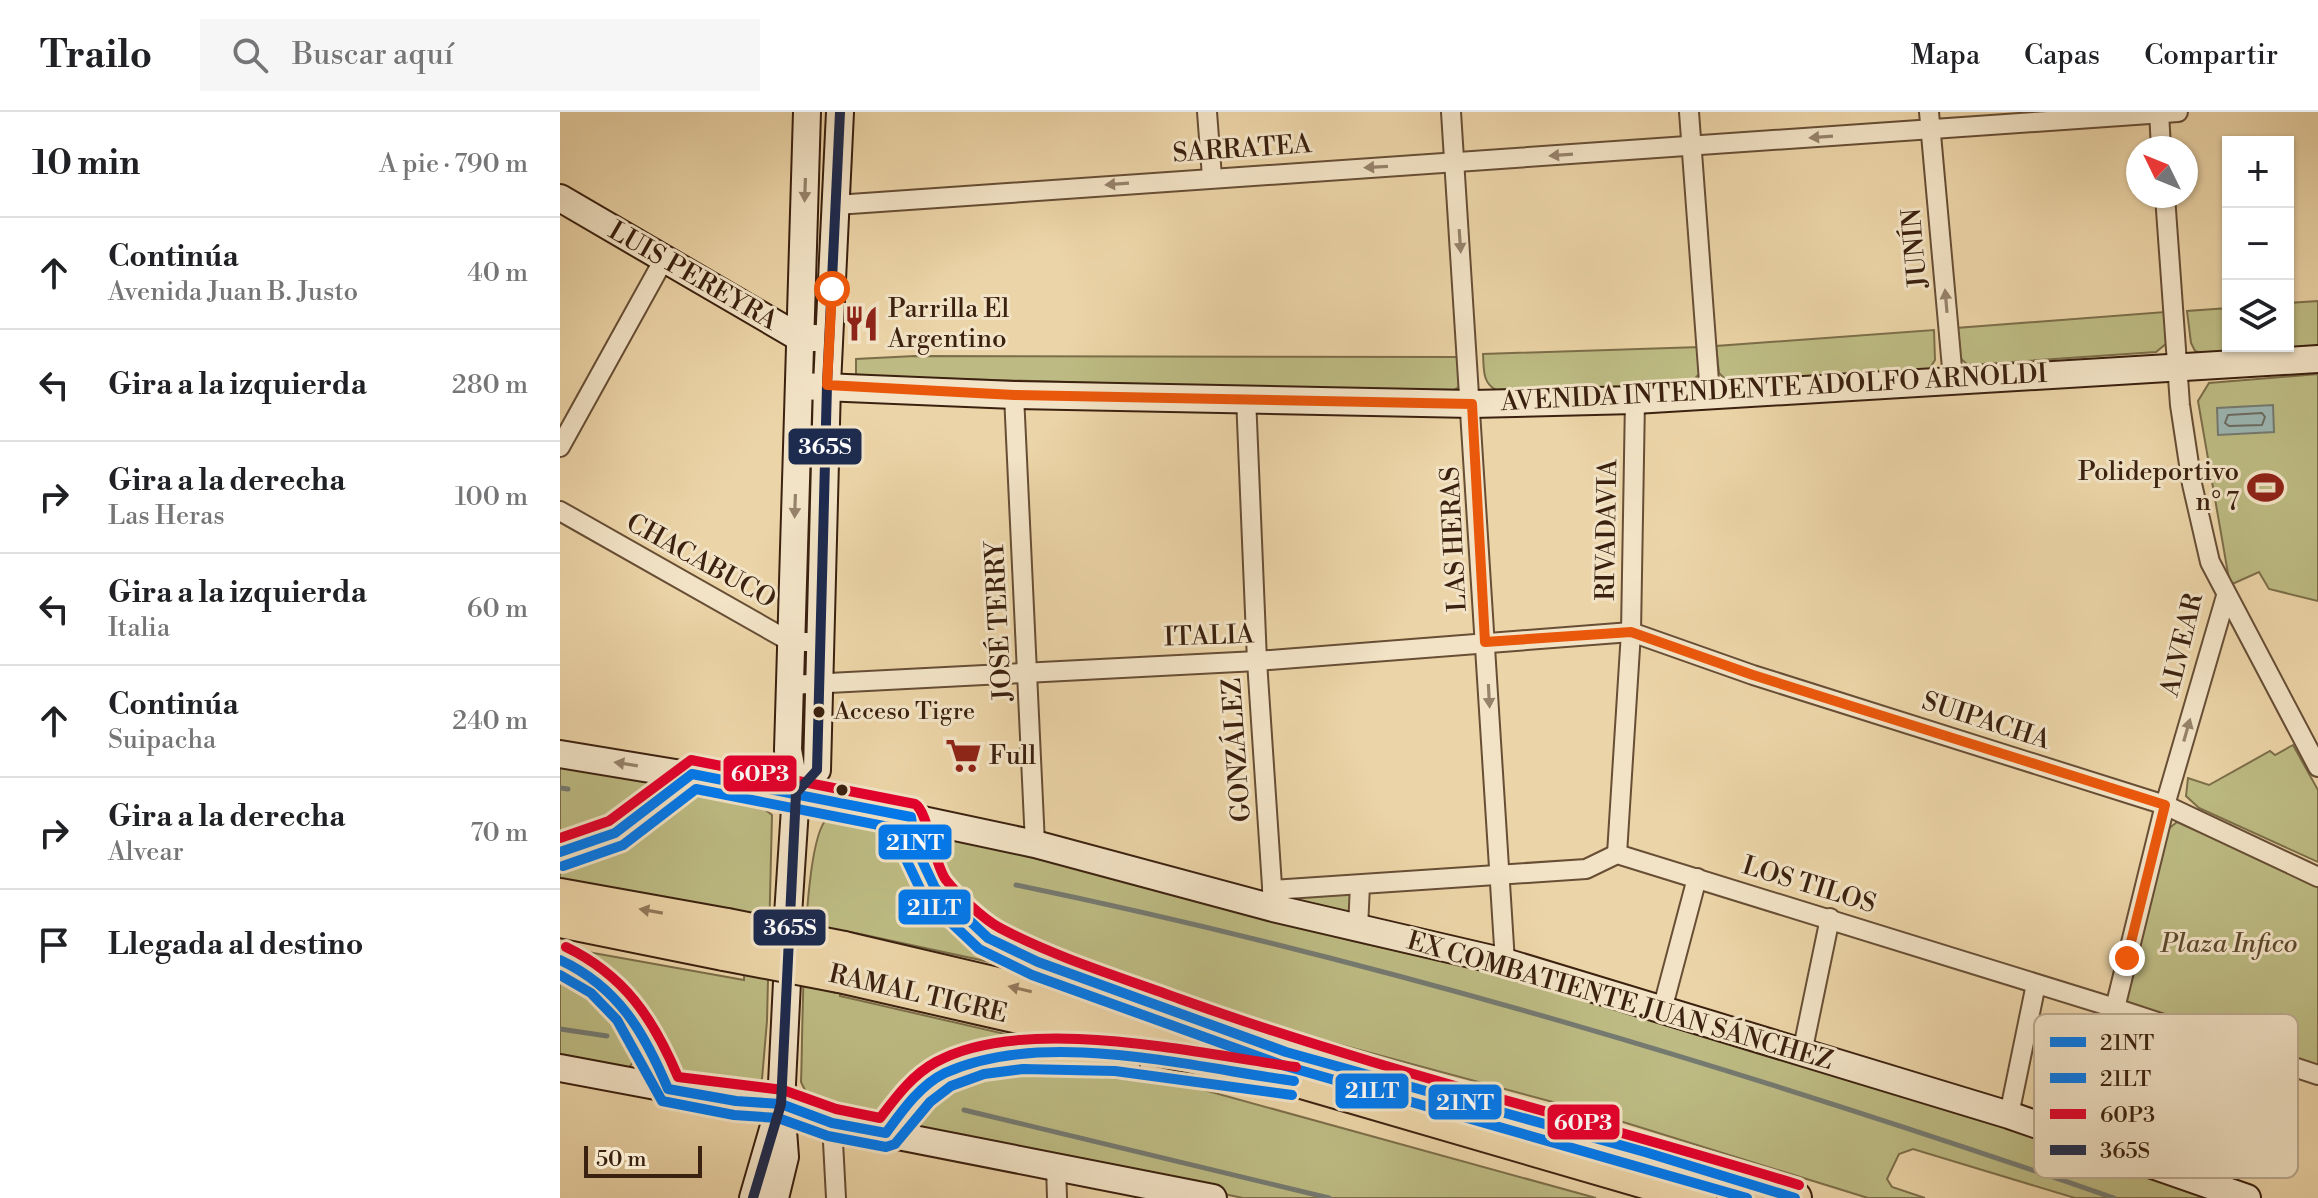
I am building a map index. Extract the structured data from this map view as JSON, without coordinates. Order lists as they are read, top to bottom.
{
  "streets": {
    "highway": ["RAMAL TIGRE"],
    "main road": ["LUIS PEREYRA", "AVENIDA INTENDENTE ADOLFO ARNOLDI", "EX COMBATIENTE JUAN SÁNCHEZ"],
    "street": [
      "SARRATEA",
      "JUNÍN",
      "RIVADAVIA",
      "LAS HERAS",
      "CHACABUCO",
      "JOSÉ TERRY",
      "ITALIA",
      "ALVEAR",
      "SUIPACHA",
      "GONZÁLEZ",
      "LOS TILOS"
    ]
  },
  "crossings": [
    ["SARRATEA", "JUNÍN"],
    ["SARRATEA", "LAS HERAS"],
    ["JUNÍN", "AVENIDA INTENDENTE ADOLFO ARNOLDI"],
    ["AVENIDA INTENDENTE ADOLFO ARNOLDI", "RIVADAVIA"],
    ["AVENIDA INTENDENTE ADOLFO ARNOLDI", "LAS HERAS"],
    ["AVENIDA INTENDENTE ADOLFO ARNOLDI", "JOSÉ TERRY"],
    ["AVENIDA INTENDENTE ADOLFO ARNOLDI", "ALVEAR"],
    ["AVENIDA INTENDENTE ADOLFO ARNOLDI", "GONZÁLEZ"],
    ["RIVADAVIA", "ITALIA"],
    ["RIVADAVIA", "SUIPACHA"],
    ["RIVADAVIA", "LOS TILOS"],
    ["LAS HERAS", "ITALIA"],
    ["LAS HERAS", "EX COMBATIENTE JUAN SÁNCHEZ"],
    ["JOSÉ TERRY", "ITALIA"],
    ["JOSÉ TERRY", "EX COMBATIENTE JUAN SÁNCHEZ"],
    ["ITALIA", "SUIPACHA"],
    ["ITALIA", "GONZÁLEZ"],
    ["ALVEAR", "SUIPACHA"],
    ["ALVEAR", "LOS TILOS"],
    ["GONZÁLEZ", "EX COMBATIENTE JUAN SÁNCHEZ"]
  ],
  "one_way": ["SARRATEA", "JUNÍN", "LAS HERAS"],
  "parks": ["Plaza Infico"],
  "places": {
    "restaurant": ["Parrilla El Argentino"],
    "sports": ["Polideportivo n° 7"],
    "other": ["Acceso Tigre"],
    "supermarket": ["Full"]
  },
  "lines": [
    "transit line 365S",
    "transit line 60P3",
    "transit line 21NT",
    "transit line 21LT"
  ],
  "legend": [
    "21NT",
    "21LT",
    "60P3",
    "365S"
  ],
  "scale_bar": "50 m",
  "north": "top left",
  "page": {
    "header": "Trailo",
    "search": "Buscar aquí",
    "nav": ["Mapa", "Capas", "Compartir"],
    "heading": ["10 min", "A pie · 790 m"],
    "map_buttons": ["+", "−"],
    "list": [
      ["Continúa", "Avenida Juan B. Justo", "40 m"],
      ["Gira a la izquierda", "280 m"],
      ["Gira a la derecha", "Las Heras", "100 m"],
      ["Gira a la izquierda", "Italia", "60 m"],
      ["Continúa", "Suipacha", "240 m"],
      ["Gira a la derecha", "Alvear", "70 m"],
      "Llegada al destino"
    ],
    "scale": "50 m"
  }
}
